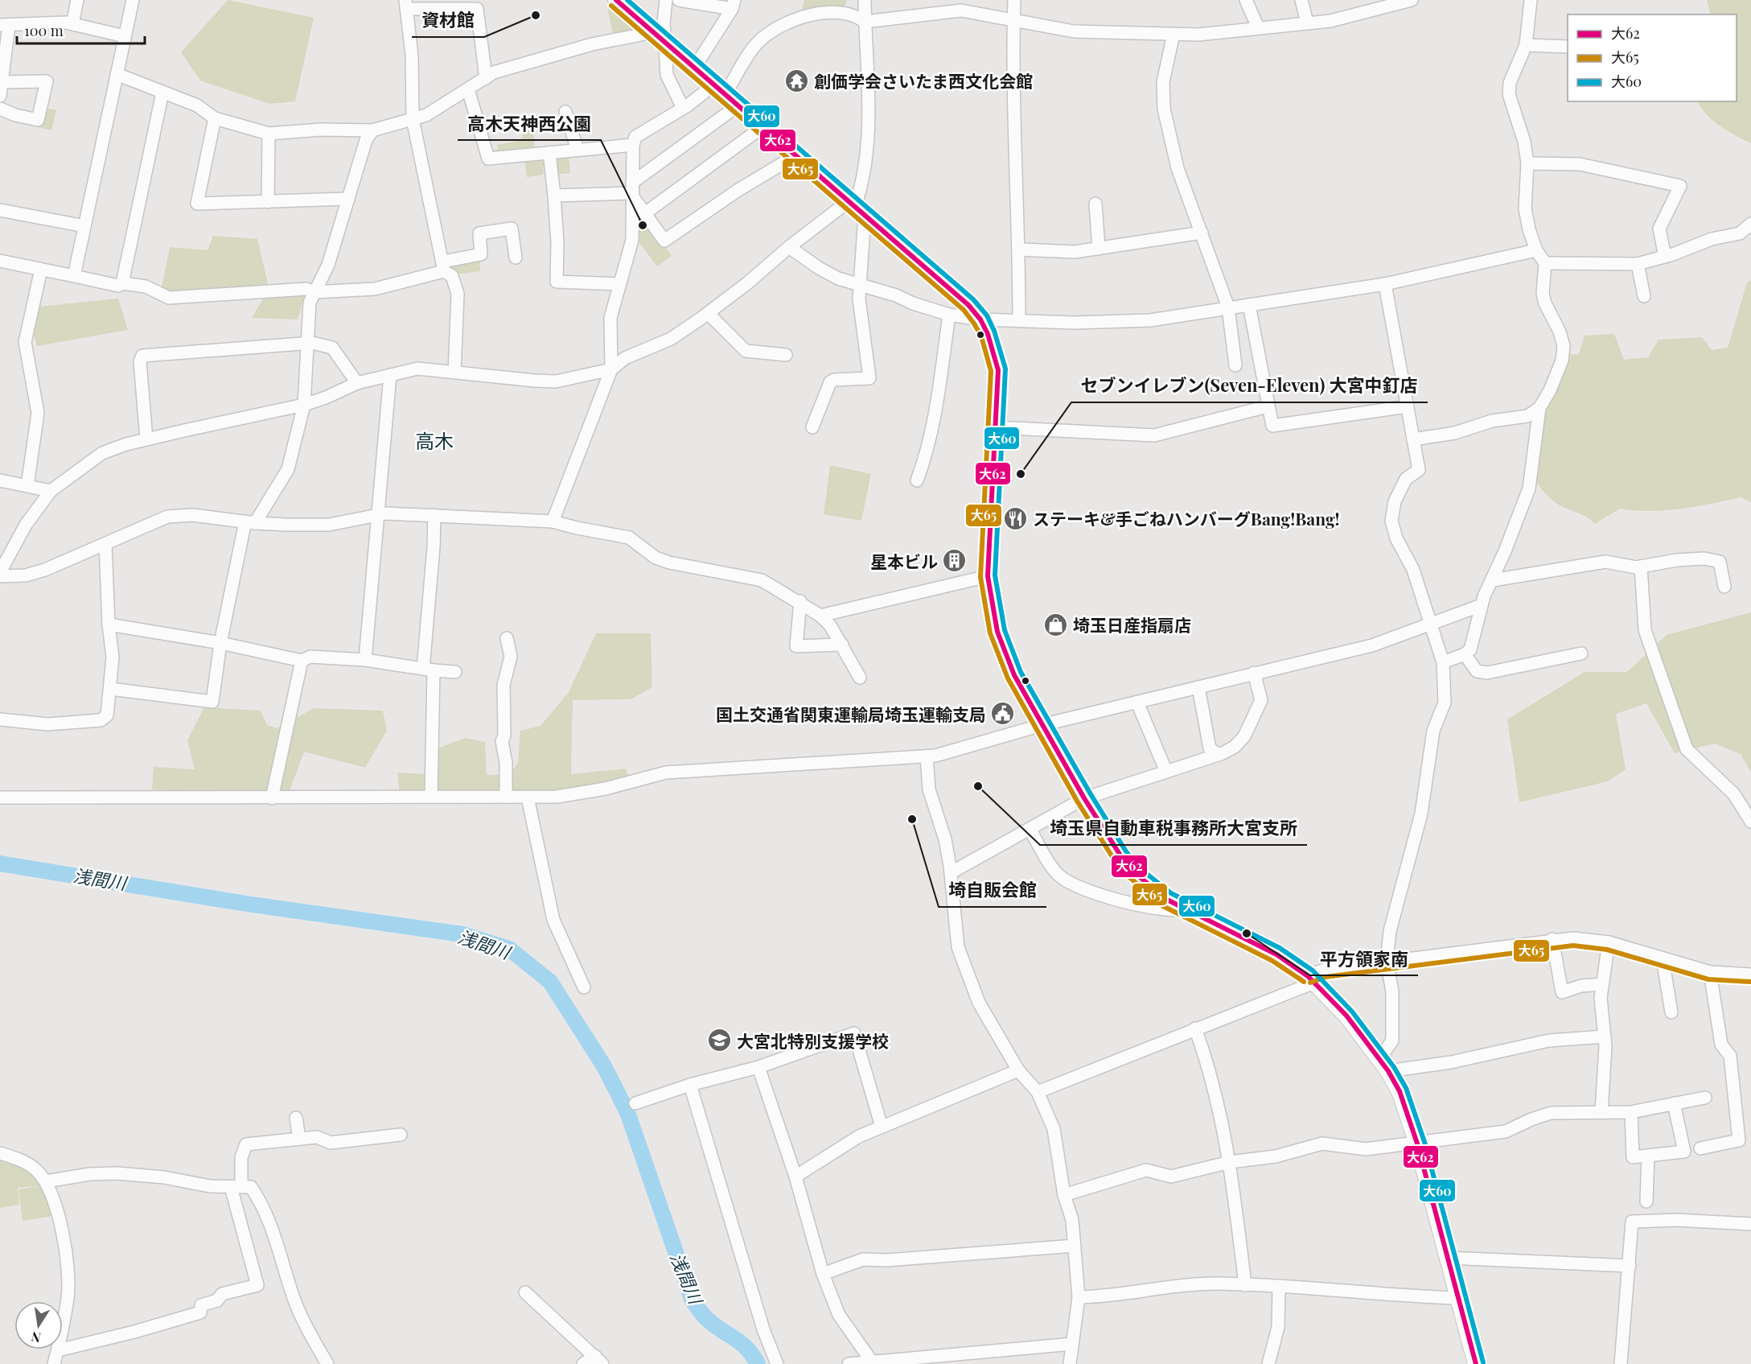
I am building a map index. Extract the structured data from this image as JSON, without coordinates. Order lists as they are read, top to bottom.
{
  "districts": ["高木"],
  "water": ["浅間川"],
  "places": {
    "other": [
      "資材館",
      "高木天神西公園",
      "セブンイレブン(Seven-Eleven) 大宮中釘店",
      "埼玉県自動車税事務所大宮支所",
      "埼自販会館",
      "平方領家南"
    ],
    "temple": ["創価学会さいたま西文化会館"],
    "restaurant": ["ステーキ&手ごねハンバーグBang!Bang!"],
    "building": ["星本ビル"],
    "shop": ["埼玉日産指扇店"],
    "public building": ["国土交通省関東運輸局埼玉運輸支局"],
    "school or university": ["大宮北特別支援学校"]
  },
  "lines": ["transit line 大62", "transit line 大60", "transit line 大65"],
  "legend": ["大62", "大65", "大60"],
  "scale_bar": "100 m",
  "north": "bottom"
}
